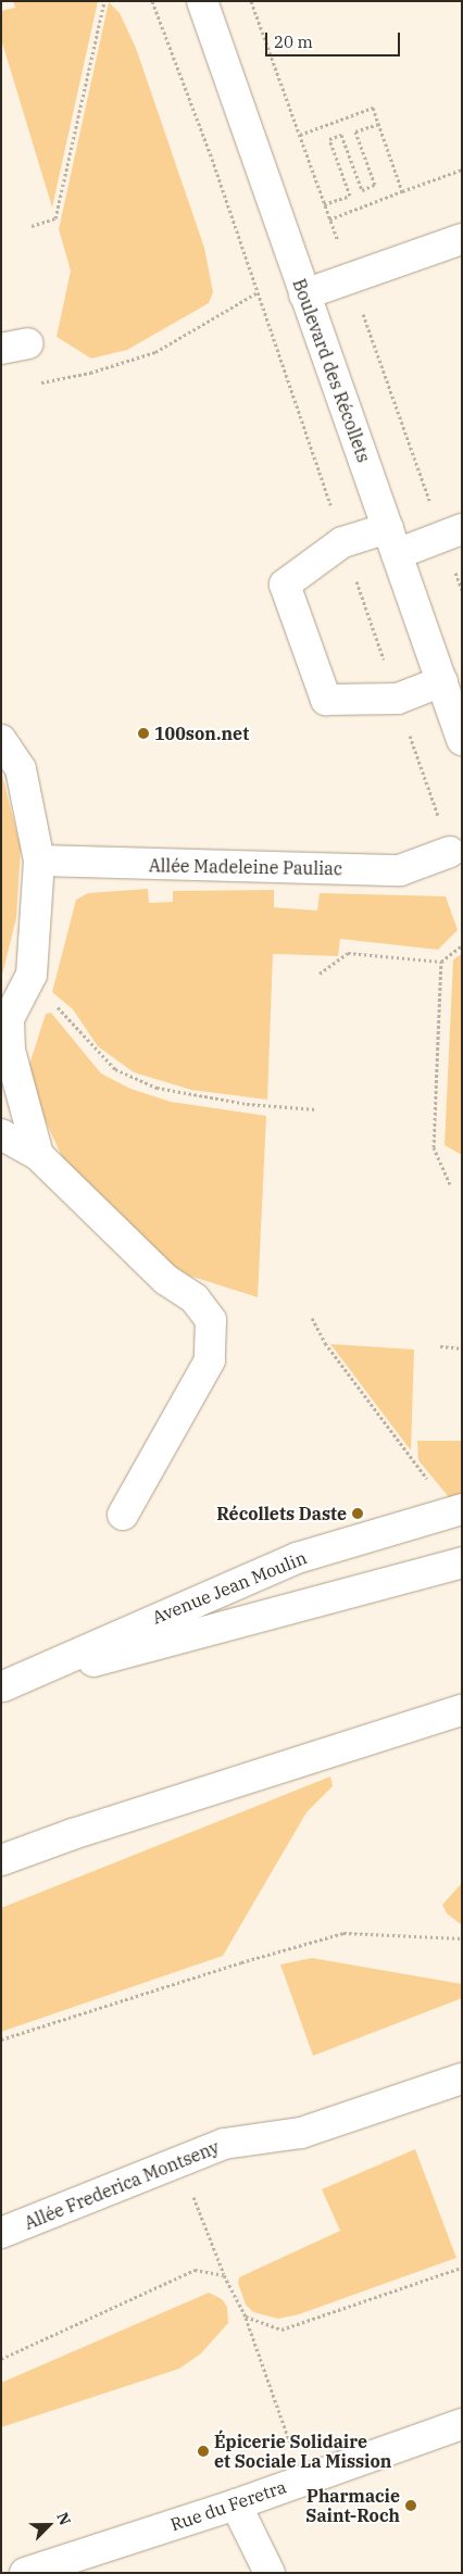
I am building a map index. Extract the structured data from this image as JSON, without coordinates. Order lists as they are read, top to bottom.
{
  "streets": {
    "street": [
      "Boulevard des Récollets",
      "Allée Madeleine Pauliac",
      "Avenue Jean Moulin",
      "Allée Frederica Montseny",
      "Rue du Feretra"
    ]
  },
  "places": [
    "100son.net",
    "Récollets Daste",
    "Épicerie Solidaire et Sociale La Mission",
    "Pharmacie Saint-Roch"
  ],
  "scale_bar": "20 m",
  "north": "top right"
}
